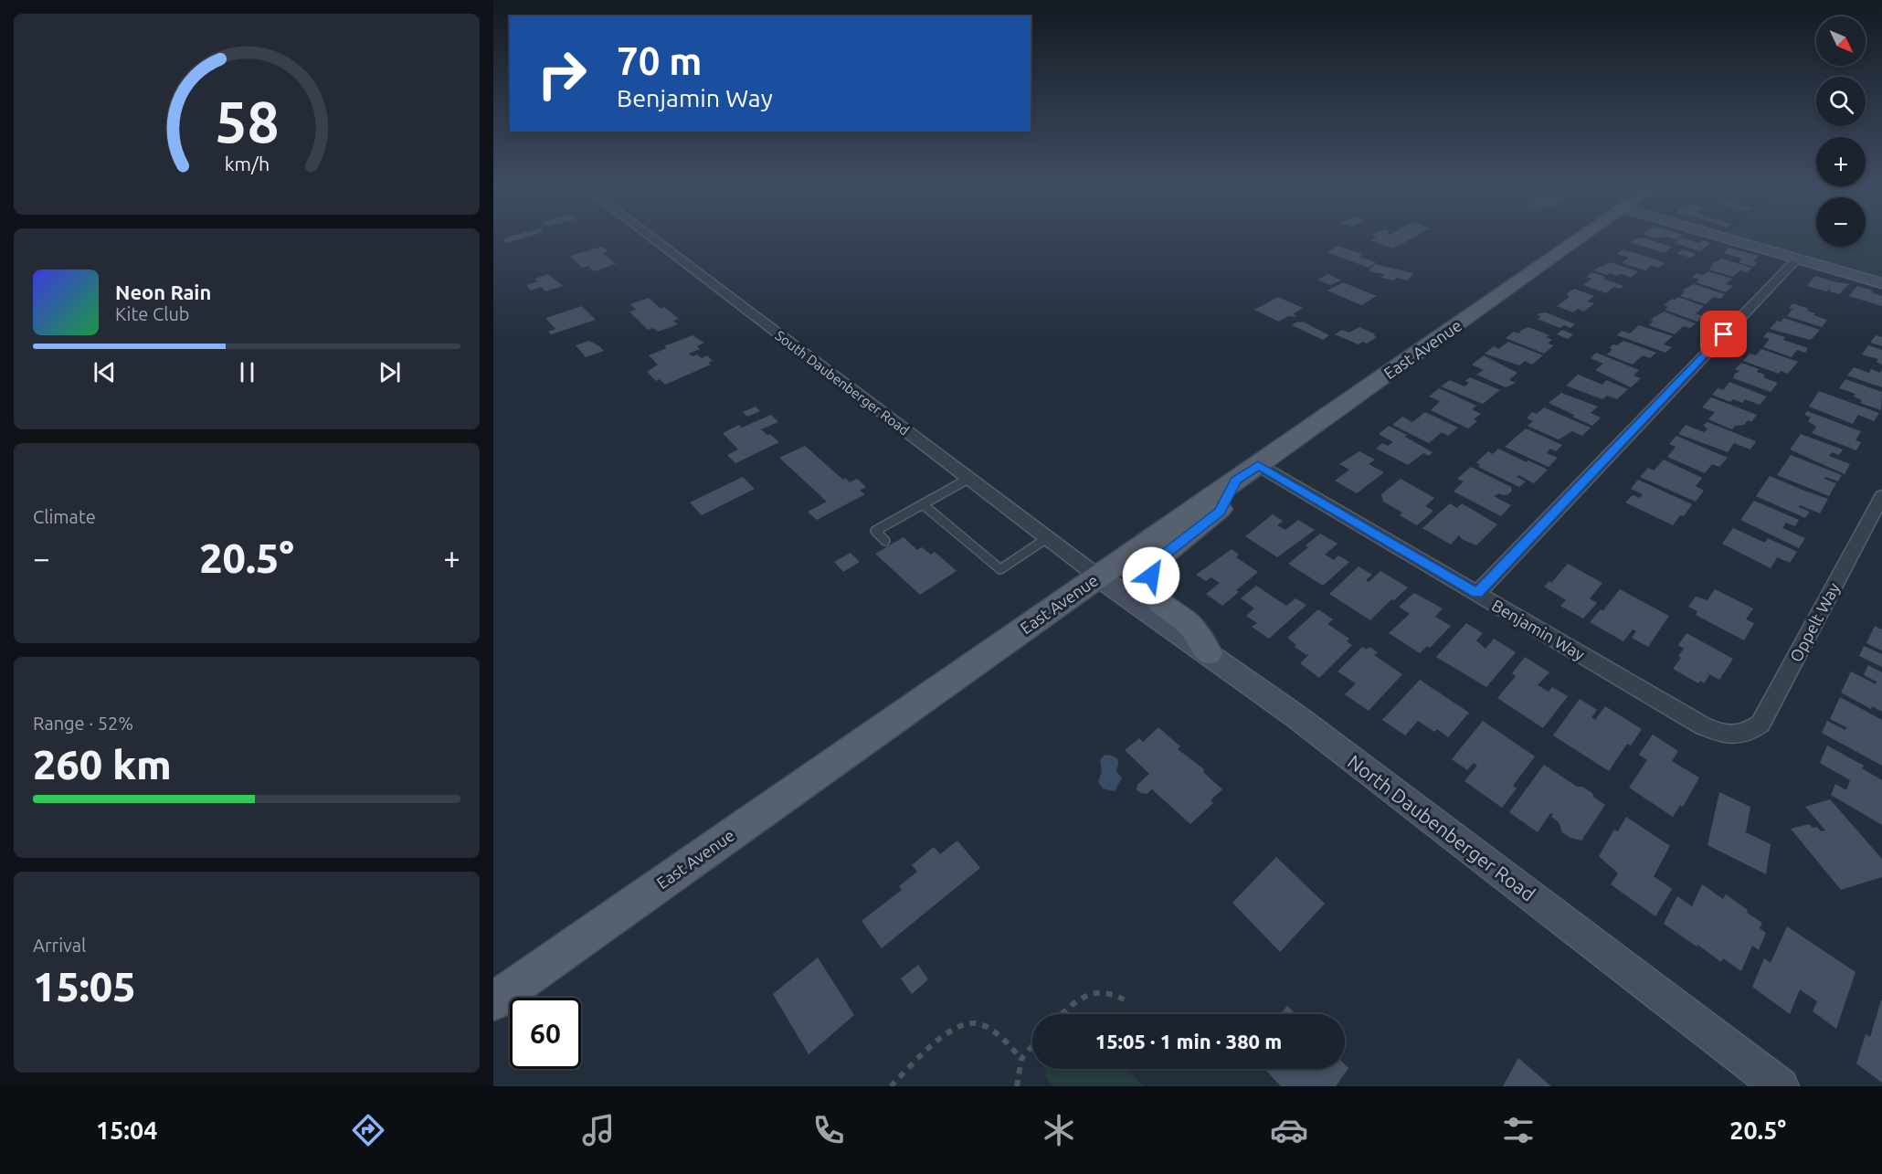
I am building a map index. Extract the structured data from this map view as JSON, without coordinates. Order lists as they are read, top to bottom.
{
  "streets": {
    "main road": ["East Avenue"],
    "street": [
      "South Daubenberger Road",
      "Oppelt Way",
      "Benjamin Way",
      "North Daubenberger Road"
    ]
  },
  "crossings": [
    ["East Avenue", "South Daubenberger Road"],
    ["East Avenue", "Benjamin Way"],
    ["East Avenue", "North Daubenberger Road"],
    ["South Daubenberger Road", "North Daubenberger Road"],
    ["Oppelt Way", "Benjamin Way"]
  ],
  "north": "bottom right",
  "page": {
    "map_buttons": ["+", "−"],
    "turn": ["70 m", "Benjamin Way"],
    "song": ["Neon Rain", "Kite Club"],
    "tile": [
      "Climate",
      ["Range · 52%", "260 km"],
      ["Arrival", "15:05"]
    ],
    "heat": ["−", "20.5°", "+"],
    "limit": "60",
    "trip": "15:05 · 1 min · 380 m",
    "tabs": ["15:04", "20.5°"],
    "gauge": ["58", "km/h"]
  }
}
